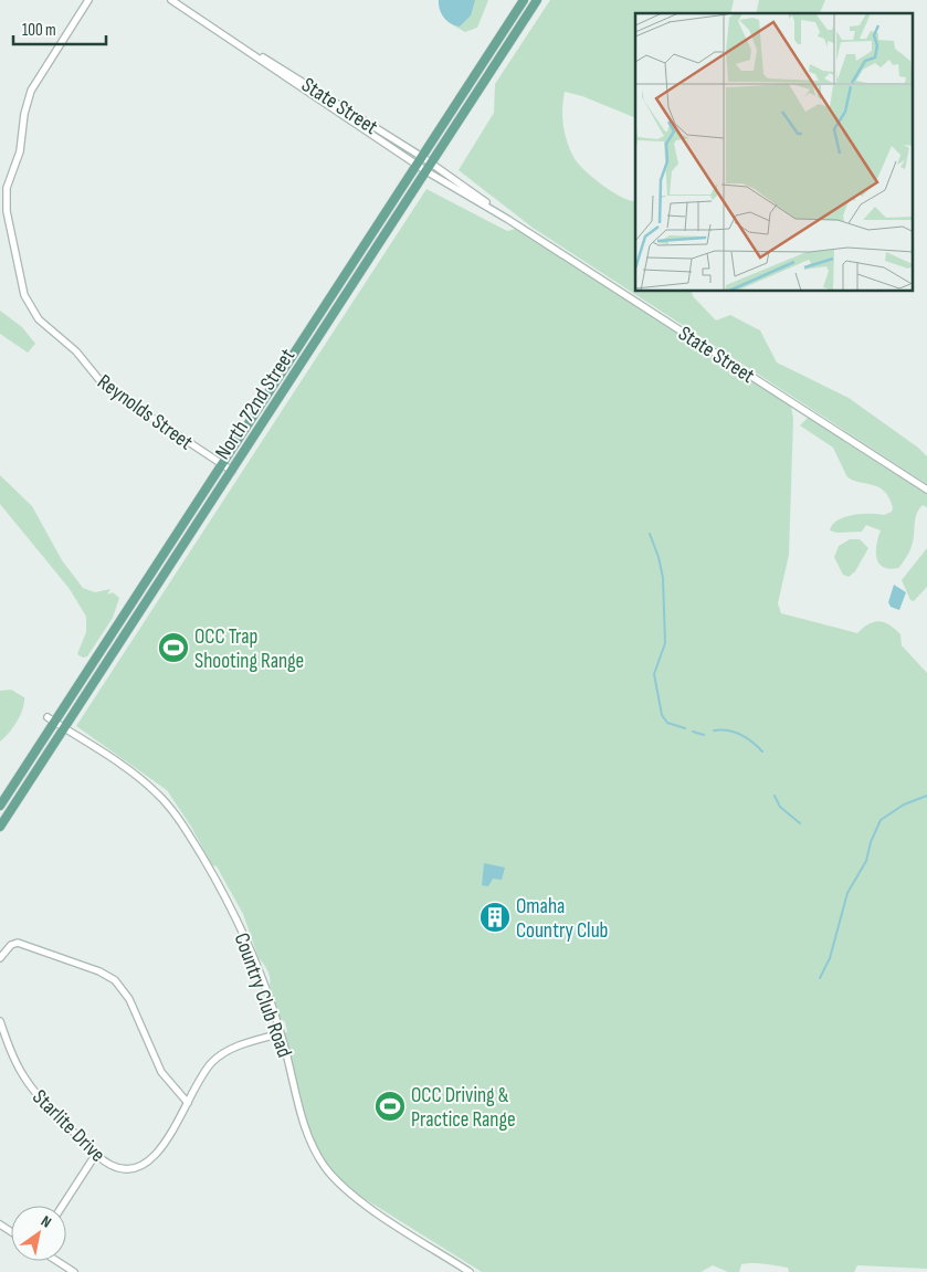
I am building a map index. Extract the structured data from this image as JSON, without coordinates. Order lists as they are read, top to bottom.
{
  "streets": {
    "main road": ["North 72nd Street"],
    "street": [
      "State Street",
      "Reynolds Street",
      "Country Club Road",
      "Starlite Drive"
    ]
  },
  "crossings": [
    ["State Street", "North 72nd Street"],
    ["North 72nd Street", "Reynolds Street"],
    ["North 72nd Street", "Country Club Road"],
    ["Country Club Road", "Starlite Drive"]
  ],
  "places": {
    "sports": ["OCC Trap Shooting Range", "OCC Driving & Practice Range"],
    "building": ["Omaha Country Club"]
  },
  "scale_bar": "100 m",
  "north": "top right"
}
